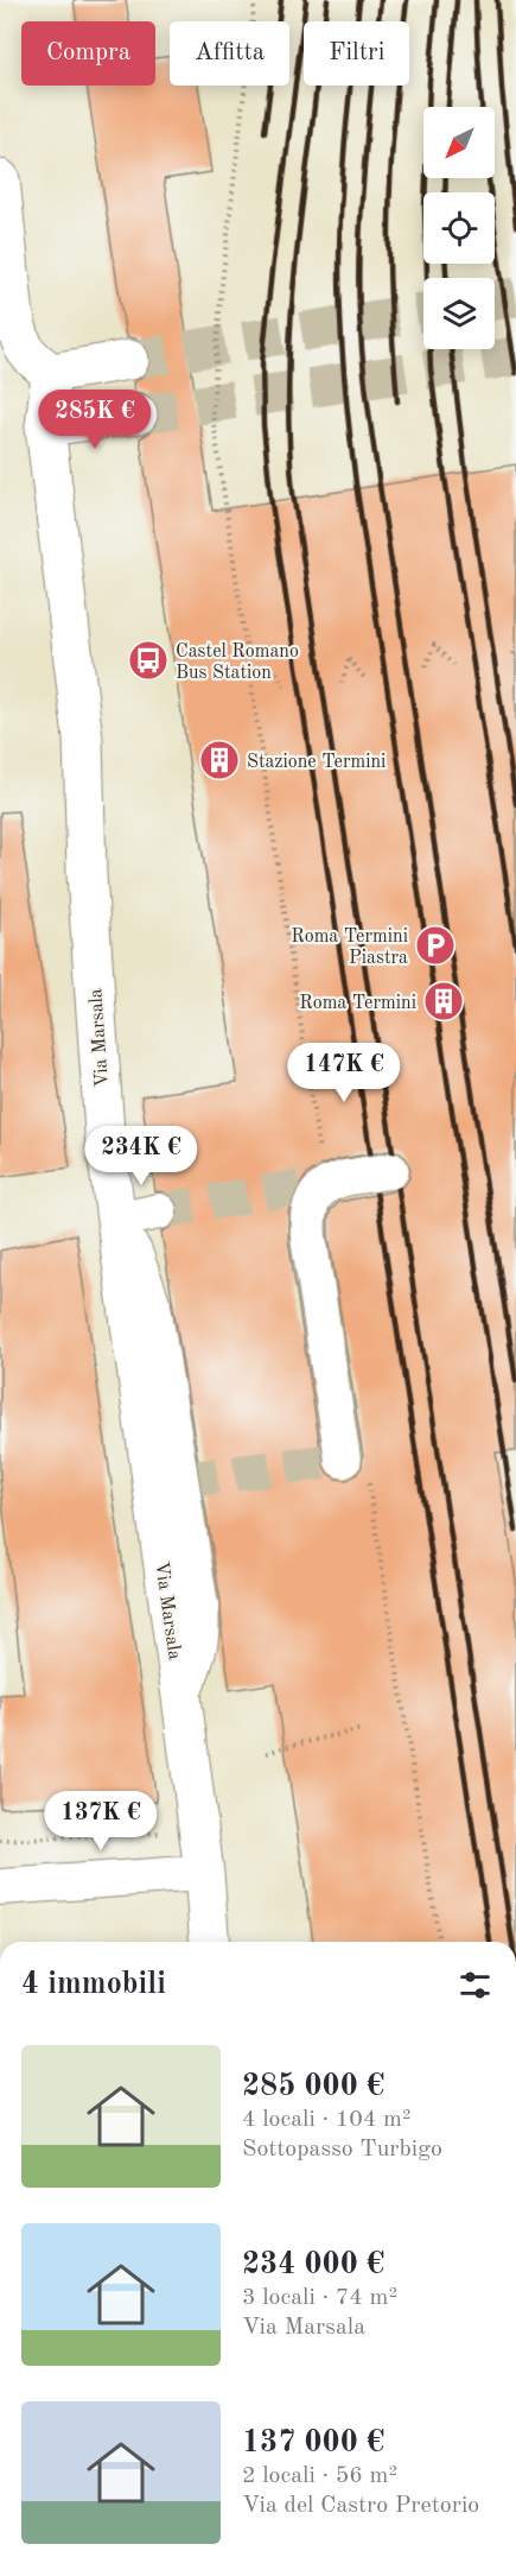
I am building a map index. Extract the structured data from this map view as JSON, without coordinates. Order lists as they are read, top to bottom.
{
  "streets": {
    "main road": ["Via Marsala"]
  },
  "places": {
    "bus stop": ["Castel Romano Bus Station"],
    "building": ["Stazione Termini", "Roma Termini"],
    "parking": ["Roma Termini Piastra"]
  },
  "north": "bottom left",
  "page": {
    "chip": ["Compra", "Affitta", "Filtri"],
    "price": [
      "285K €",
      "147K €",
      "234K €",
      "137K €"
    ],
    "heading": "4 immobili",
    "list": [
      {
        "name": "285 000 €",
        "note": "4 locali · 104 m² · Sottopasso Turbigo"
      },
      {
        "name": "234 000 €",
        "note": "3 locali · 74 m² · Via Marsala"
      },
      {
        "name": "137 000 €",
        "note": "2 locali · 56 m² · Via del Castro Pretorio"
      }
    ]
  }
}
